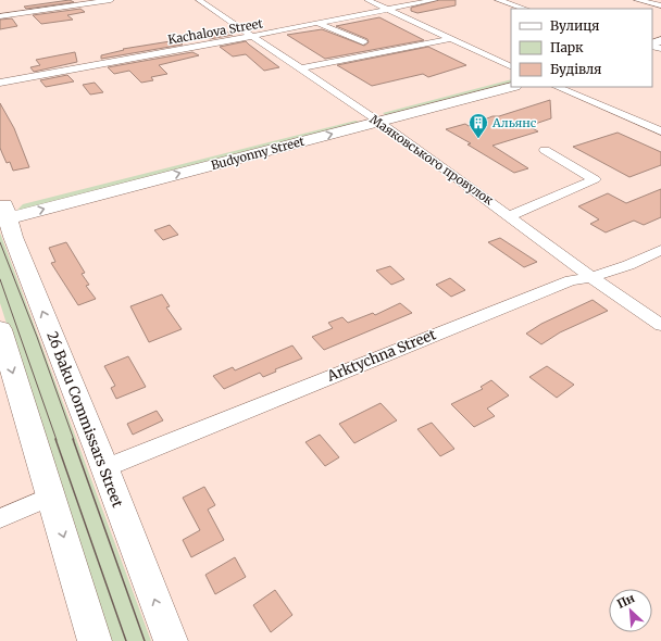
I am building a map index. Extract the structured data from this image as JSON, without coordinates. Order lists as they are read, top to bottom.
{
  "streets": {
    "main road": ["Budyonny Street", "26 Baku Commissars Street"],
    "street": ["Kachalova Street", "Маяковського провулок", "Arktychna Street"]
  },
  "crossings": [
    ["Kachalova Street", "Маяковського провулок"],
    ["Budyonny Street", "Маяковського провулок"],
    ["Budyonny Street", "26 Baku Commissars Street"],
    ["Маяковського провулок", "Arktychna Street"],
    ["Arktychna Street", "26 Baku Commissars Street"]
  ],
  "places": {
    "building": ["Альянс"]
  },
  "legend": ["Вулиця", "Парк", "Будівля"],
  "north": "top left"
}
